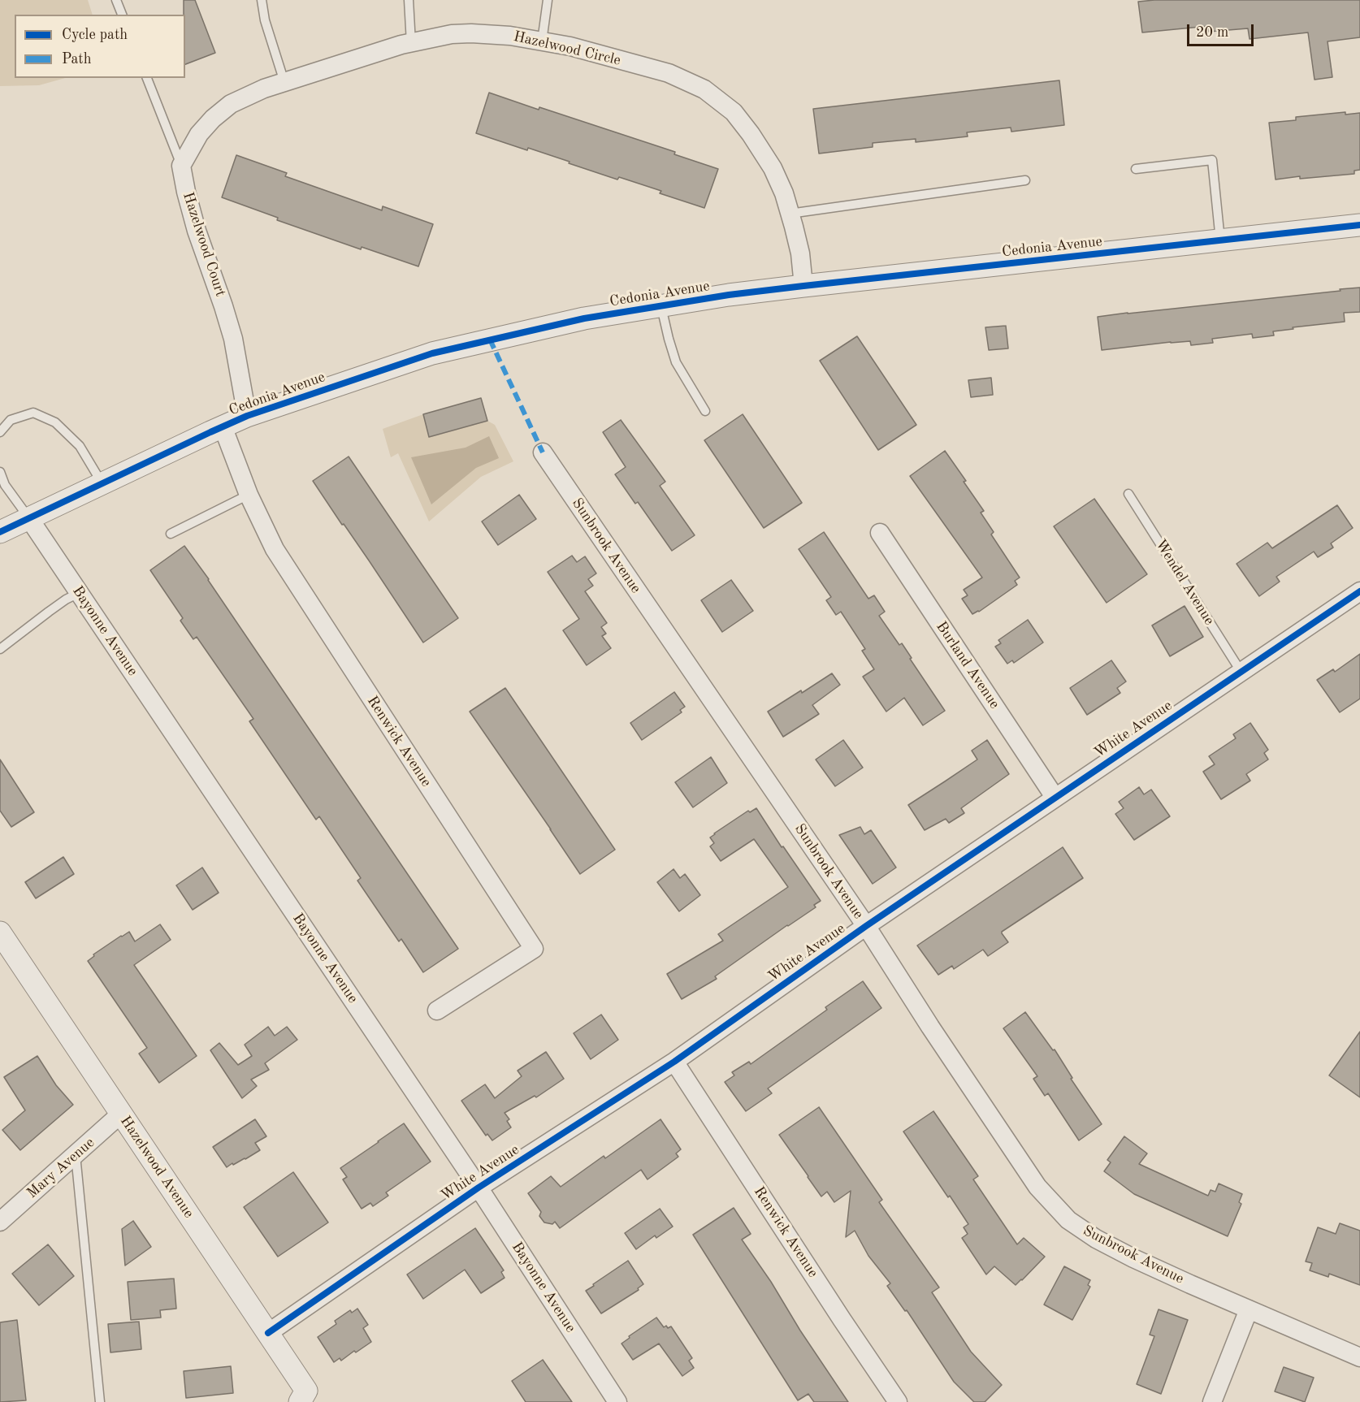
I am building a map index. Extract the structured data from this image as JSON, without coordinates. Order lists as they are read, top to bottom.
{
  "streets": {
    "street": [
      "Hazelwood Circle",
      "Hazelwood Court",
      "Cedonia Avenue",
      "Sunbrook Avenue",
      "Bayonne Avenue",
      "Burland Avenue",
      "White Avenue",
      "Renwick Avenue",
      "Hazelwood Avenue",
      "Mary Avenue"
    ],
    "lane": ["Wendel Avenue"]
  },
  "crossings": [
    ["Hazelwood Circle", "Hazelwood Court"],
    ["Hazelwood Circle", "Cedonia Avenue"],
    ["Hazelwood Court", "Cedonia Avenue"],
    ["Cedonia Avenue", "Bayonne Avenue"],
    ["Cedonia Avenue", "Renwick Avenue"],
    ["Sunbrook Avenue", "White Avenue"],
    ["Wendel Avenue", "White Avenue"],
    ["Bayonne Avenue", "White Avenue"],
    ["Burland Avenue", "White Avenue"],
    ["White Avenue", "Renwick Avenue"],
    ["White Avenue", "Hazelwood Avenue"],
    ["Hazelwood Avenue", "Mary Avenue"]
  ],
  "legend": ["Cycle path", "Path"],
  "scale_bar": "20 m"
}
